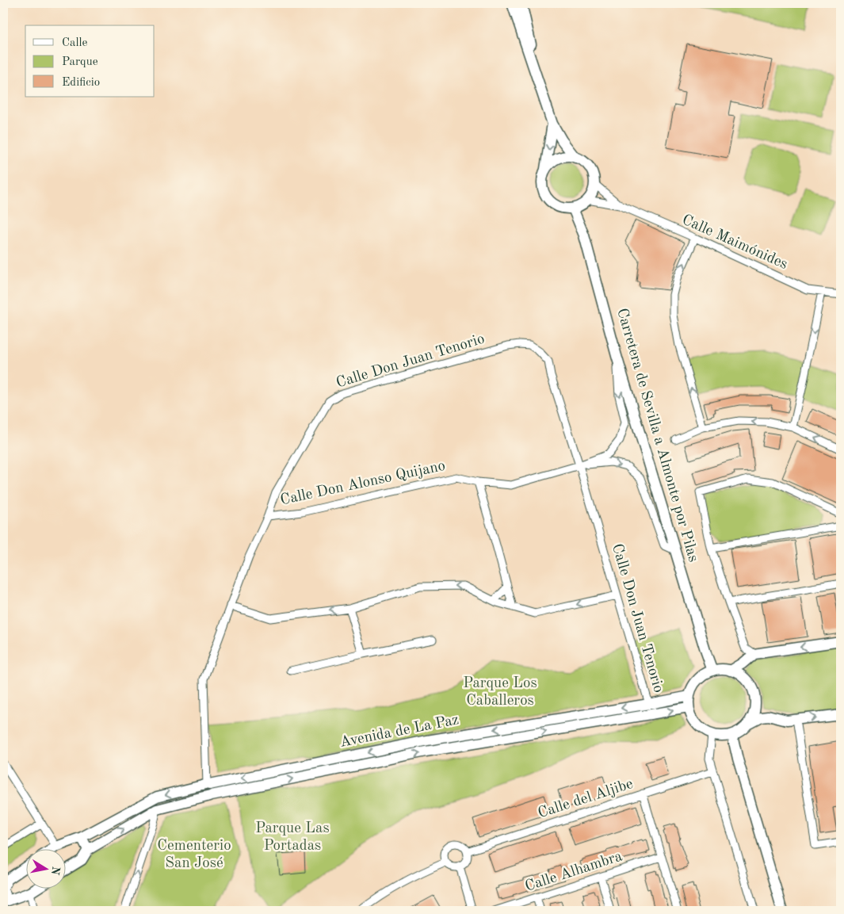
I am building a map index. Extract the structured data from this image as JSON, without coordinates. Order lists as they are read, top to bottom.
{
  "streets": {
    "street": [
      "Calle Maimónides",
      "Calle Don Juan Tenorio",
      "Carretera de Sevilla a Almonte por Pilas",
      "Calle Don Alonso Quijano",
      "Avenida de La Paz",
      "Calle del Aljibe",
      "Calle Alhambra"
    ]
  },
  "crossings": [
    ["Calle Maimónides", "Carretera de Sevilla a Almonte por Pilas"],
    ["Calle Don Juan Tenorio", "Calle Don Alonso Quijano"],
    ["Calle Don Juan Tenorio", "Avenida de La Paz"],
    ["Carretera de Sevilla a Almonte por Pilas", "Avenida de La Paz"]
  ],
  "parks": ["Parque Los Caballeros", "Parque Las Portadas", "Cementerio San José"],
  "legend": ["Calle", "Parque", "Edificio"],
  "north": "right"
}
